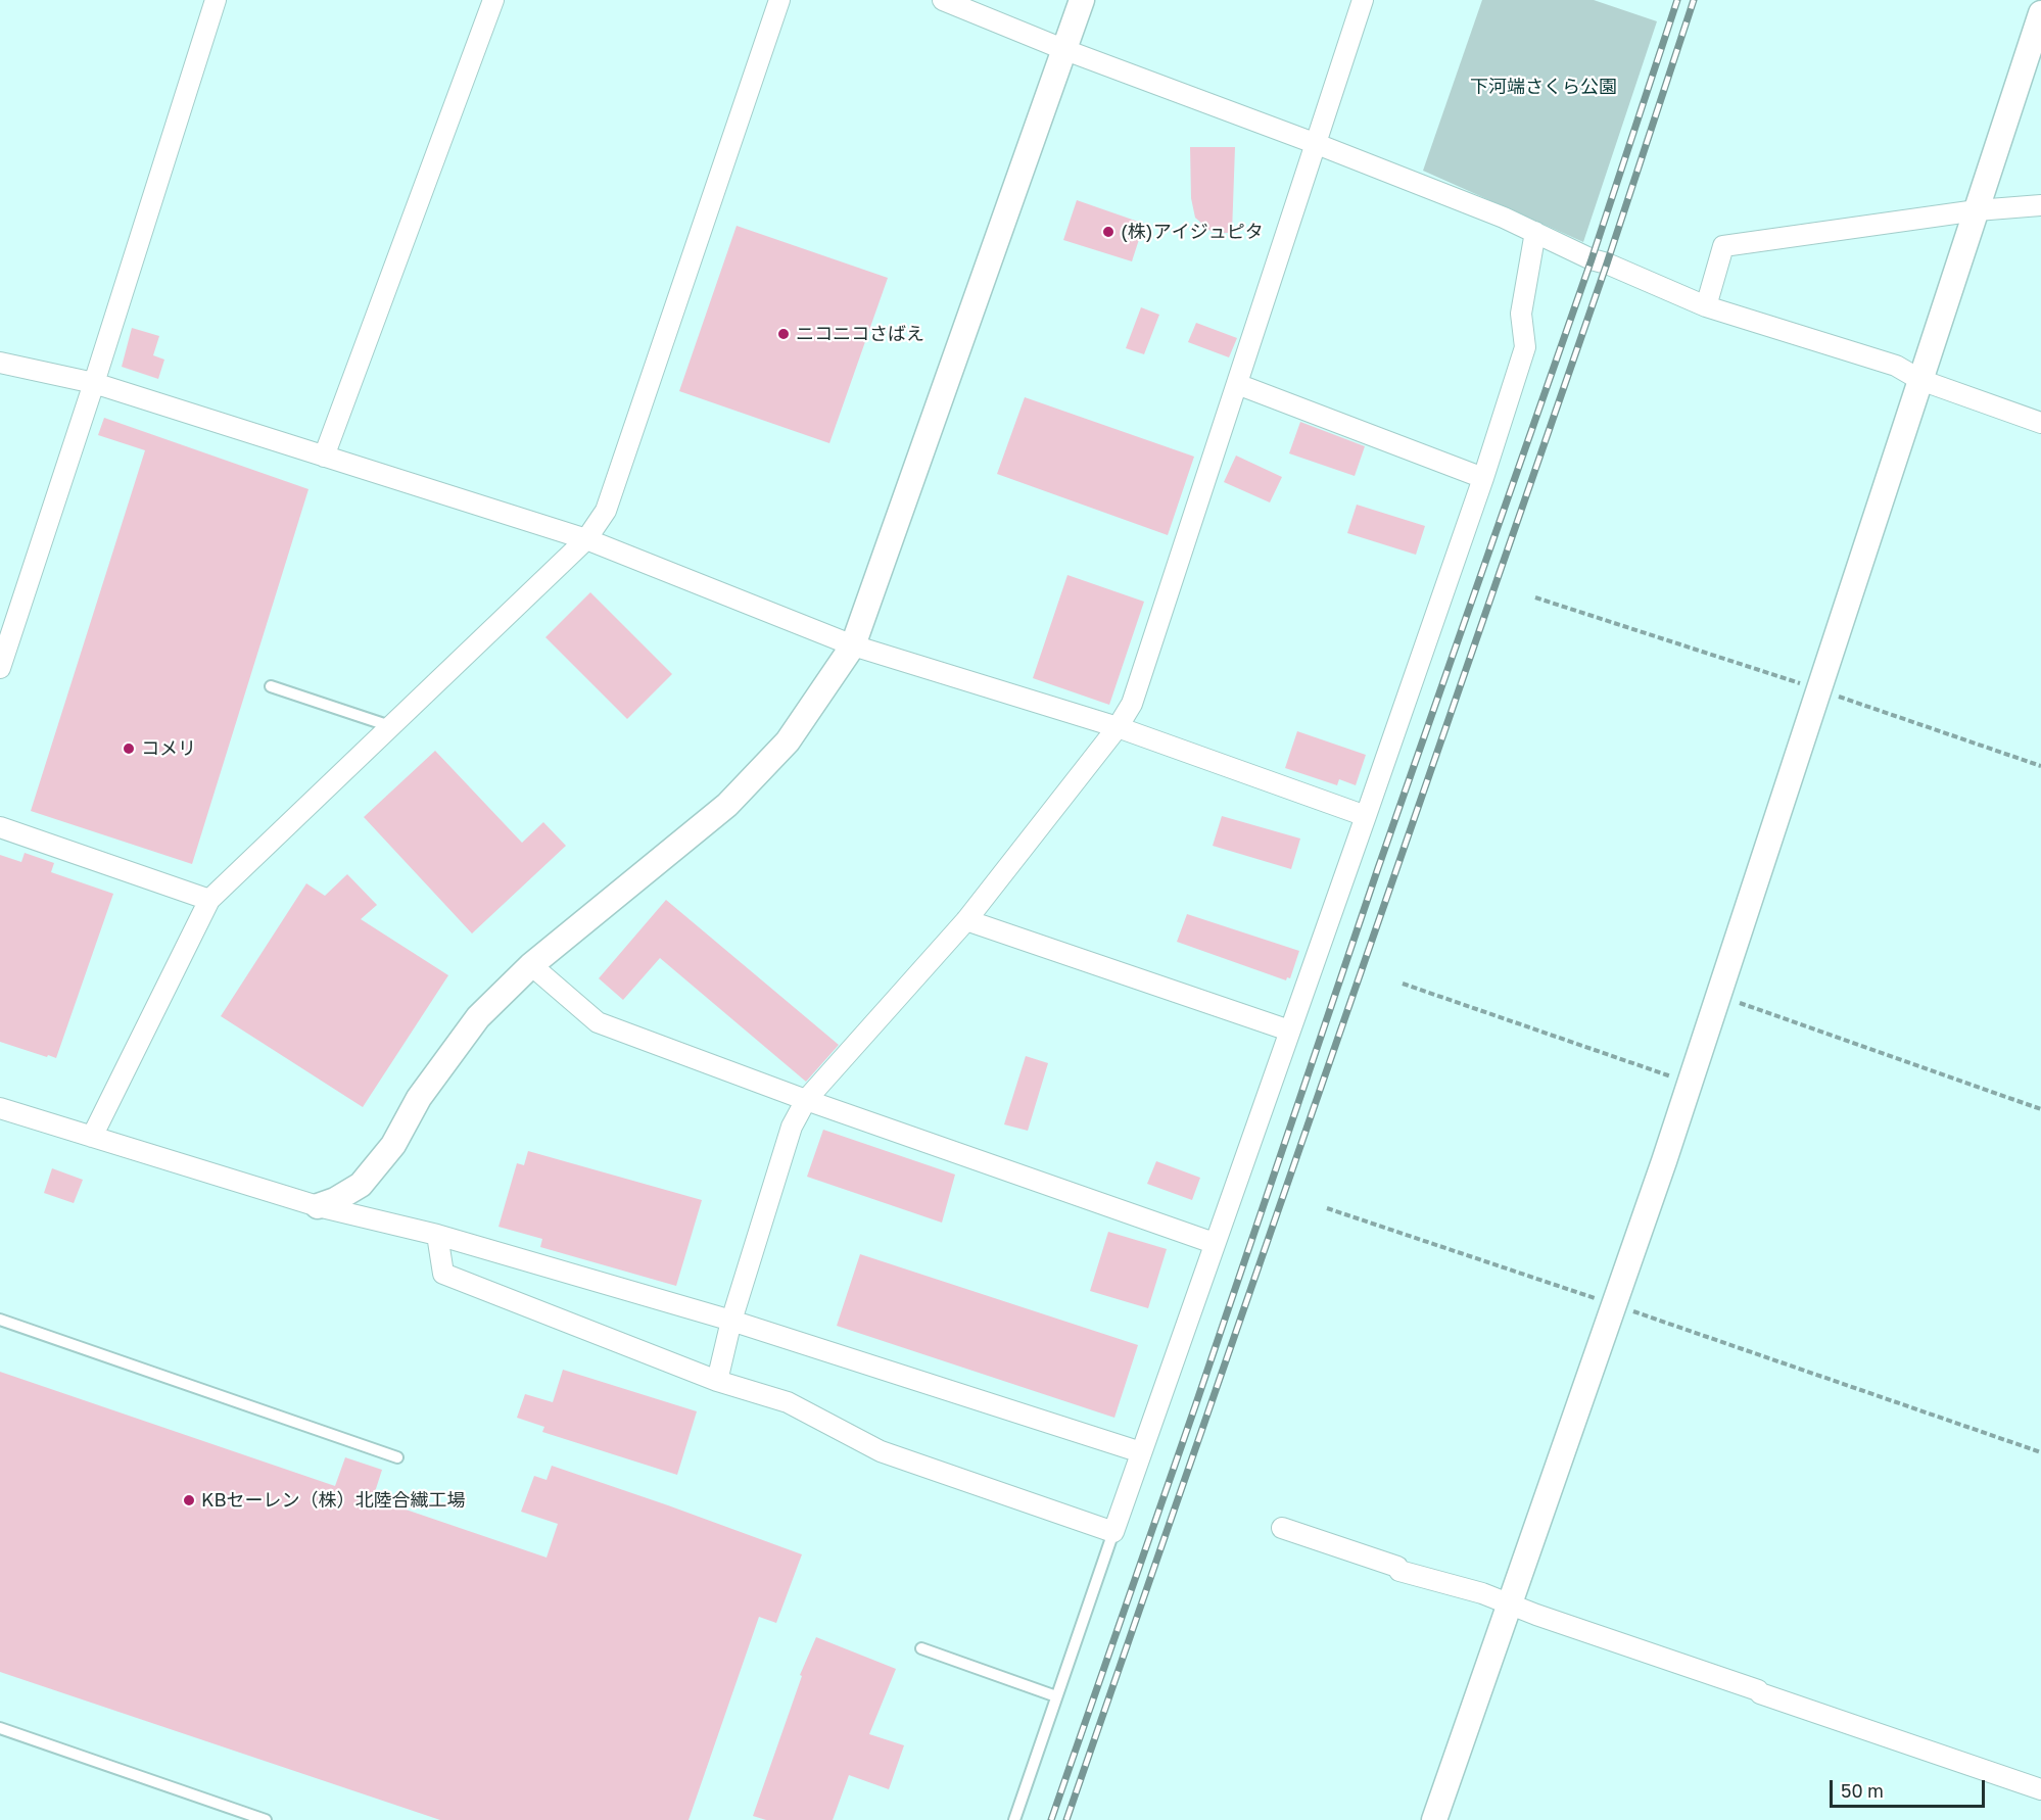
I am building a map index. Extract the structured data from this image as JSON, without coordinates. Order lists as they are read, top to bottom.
{
  "parks": ["下河端さくら公園"],
  "places": [
    "(株)アイジュピタ",
    "ニコニコさばえ",
    "コメリ",
    "KBセーレン（株）北陸合繊工場"
  ],
  "scale_bar": "50 m"
}
